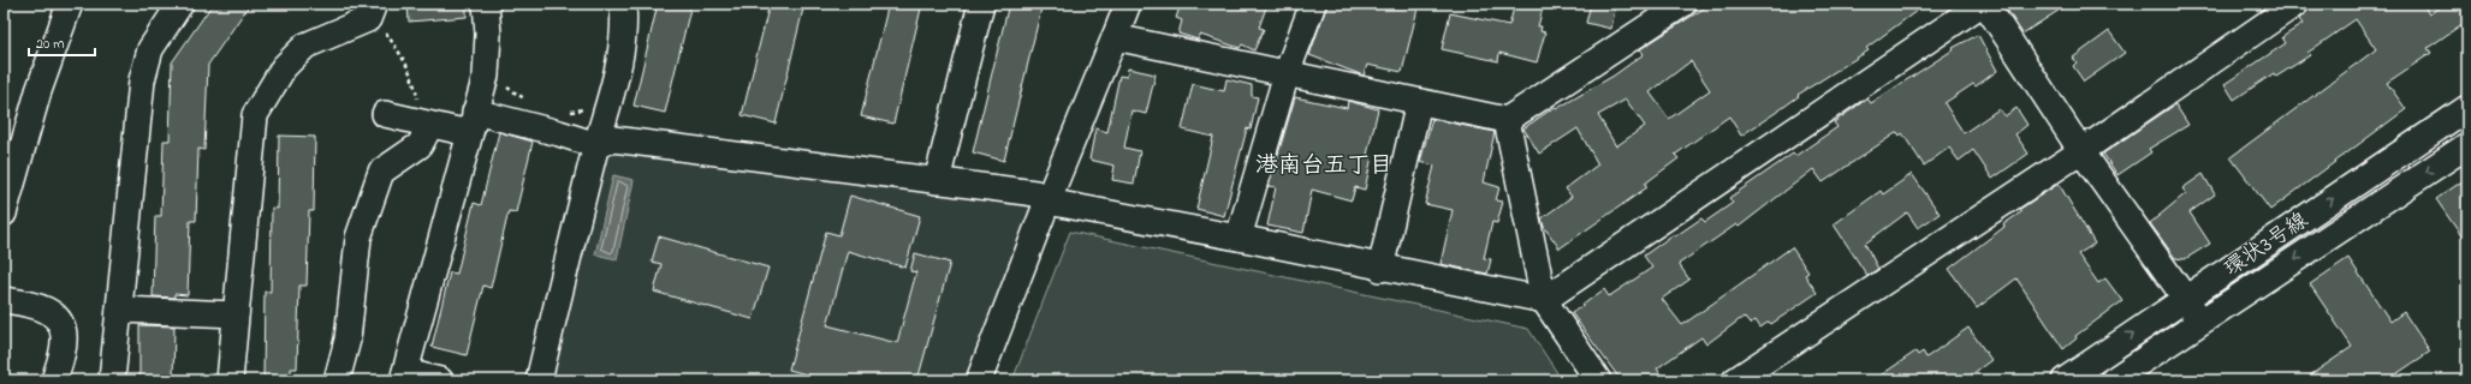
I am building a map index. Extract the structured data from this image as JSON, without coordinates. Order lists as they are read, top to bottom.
{
  "streets": {
    "street": ["環状3号線"]
  },
  "districts": ["港南台五丁目"],
  "scale_bar": "20 m"
}
